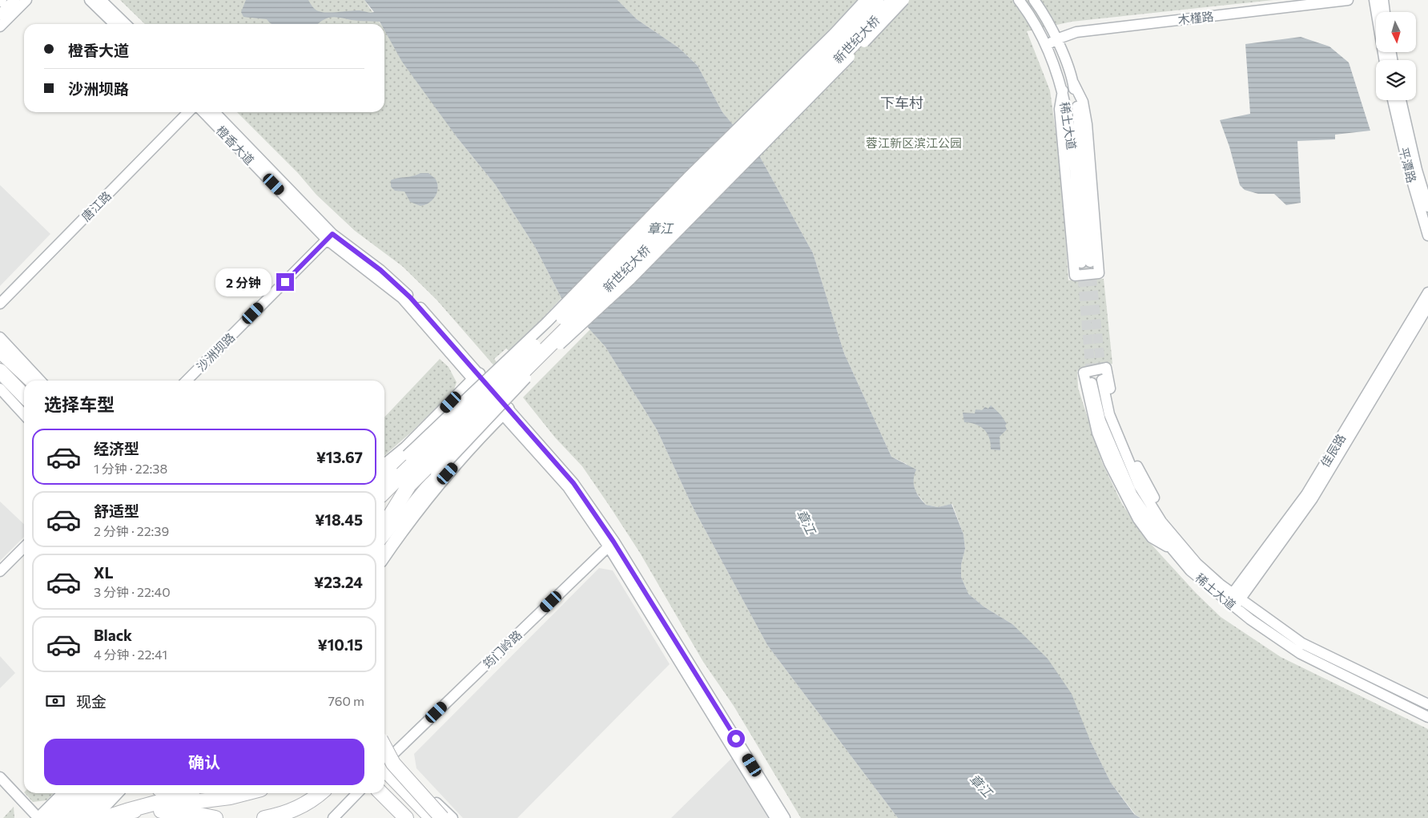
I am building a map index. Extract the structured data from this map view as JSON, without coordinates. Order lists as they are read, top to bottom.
{
  "streets": {
    "highway": ["新世纪大桥"],
    "street": [
      "木槿路",
      "稀土大道",
      "橙香大道",
      "平潭路",
      "唐江路",
      "沙洲坝路",
      "佳辰路",
      "筠门岭路"
    ]
  },
  "crossings": [
    ["木槿路", "稀土大道"],
    ["稀土大道", "佳辰路"],
    ["橙香大道", "沙洲坝路"],
    ["橙香大道", "筠门岭路"]
  ],
  "districts": ["下车村"],
  "water": ["章江"],
  "parks": ["蓉江新区滨江公园"],
  "north": "bottom",
  "page": {
    "banner": ["橙香大道", "沙洲坝路"],
    "bubble": "2 分钟",
    "heading": "选择车型",
    "list": [
      {
        "name": "经济型",
        "note": "1 分钟 · 22:38",
        "value": "¥13.67"
      },
      {
        "name": "舒适型",
        "note": "2 分钟 · 22:39",
        "value": "¥18.45"
      },
      {
        "name": "XL",
        "note": "3 分钟 · 22:40",
        "value": "¥23.24"
      },
      {
        "name": "Black",
        "note": "4 分钟 · 22:41",
        "value": "¥10.15"
      }
    ],
    "pay": ["现金", "760 m"],
    "buttons": "确认"
  }
}
